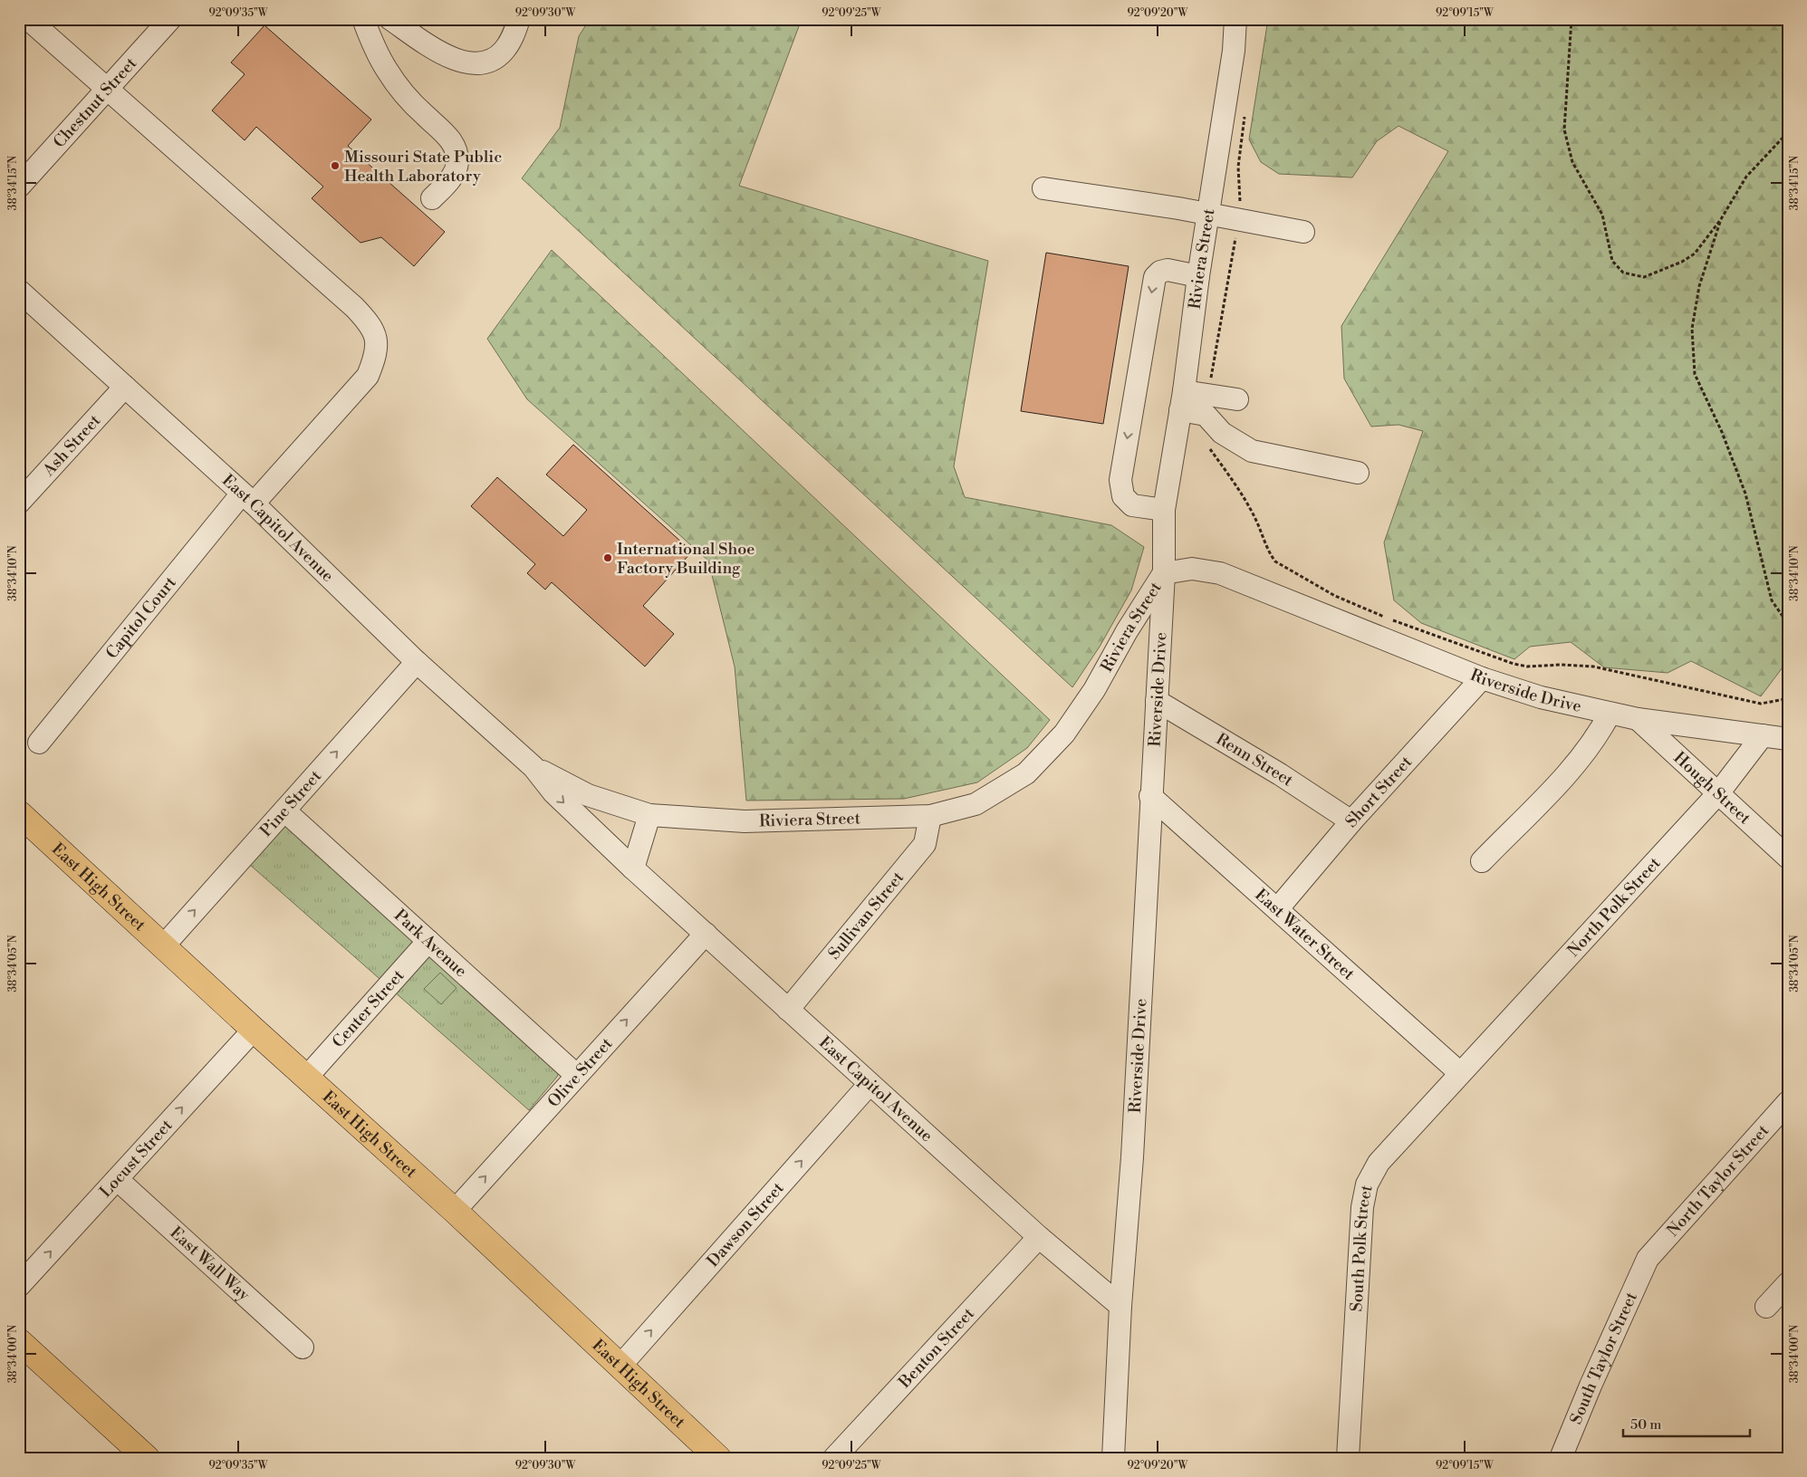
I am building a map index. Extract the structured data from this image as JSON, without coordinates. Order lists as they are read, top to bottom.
{
  "streets": {
    "main road": ["East High Street"],
    "street": [
      "Chestnut Street",
      "Riviera Street",
      "Ash Street",
      "East Capitol Avenue",
      "Capitol Court",
      "Riverside Drive",
      "Renn Street",
      "Hough Street",
      "Short Street",
      "Pine Street",
      "North Polk Street",
      "Sullivan Street",
      "East Water Street",
      "Park Avenue",
      "Center Street",
      "Olive Street",
      "Locust Street",
      "North Taylor Street",
      "Dawson Street",
      "South Polk Street",
      "East Wall Way",
      "Benton Street",
      "South Taylor Street"
    ]
  },
  "crossings": [
    ["Chestnut Street", "Capitol Court"],
    ["Riviera Street", "East Capitol Avenue"],
    ["Riviera Street", "Riverside Drive"],
    ["Riviera Street", "Sullivan Street"],
    ["Ash Street", "East Capitol Avenue"],
    ["East Capitol Avenue", "Capitol Court"],
    ["East Capitol Avenue", "Riverside Drive"],
    ["East Capitol Avenue", "Pine Street"],
    ["East Capitol Avenue", "Sullivan Street"],
    ["East Capitol Avenue", "Olive Street"],
    ["East Capitol Avenue", "Dawson Street"],
    ["East Capitol Avenue", "Benton Street"],
    ["Riverside Drive", "Renn Street"],
    ["Riverside Drive", "Hough Street"],
    ["Riverside Drive", "Short Street"],
    ["Riverside Drive", "North Polk Street"],
    ["Riverside Drive", "East Water Street"],
    ["Renn Street", "Short Street"],
    ["Hough Street", "North Polk Street"],
    ["Short Street", "East Water Street"],
    ["Pine Street", "East High Street"],
    ["Pine Street", "Park Avenue"],
    ["East High Street", "Center Street"],
    ["East High Street", "Olive Street"],
    ["East High Street", "Locust Street"],
    ["East High Street", "Dawson Street"],
    ["North Polk Street", "East Water Street"],
    ["North Polk Street", "South Polk Street"],
    ["East Water Street", "South Polk Street"],
    ["Park Avenue", "Center Street"],
    ["Park Avenue", "Olive Street"],
    ["Locust Street", "East Wall Way"],
    ["North Taylor Street", "South Taylor Street"]
  ],
  "one_way": [
    "Pine Street",
    "Olive Street",
    "Locust Street",
    "Dawson Street"
  ],
  "places": ["Missouri State Public Health Laboratory", "International Shoe Factory Building"],
  "scale_bar": "50 m",
  "coordinates": [
    "92°09'35\"W",
    "92°09'30\"W",
    "92°09'25\"W",
    "92°09'20\"W",
    "92°09'15\"W",
    "38°34'15\"N",
    "38°34'10\"N",
    "38°34'05\"N",
    "38°34'00\"N"
  ]
}
